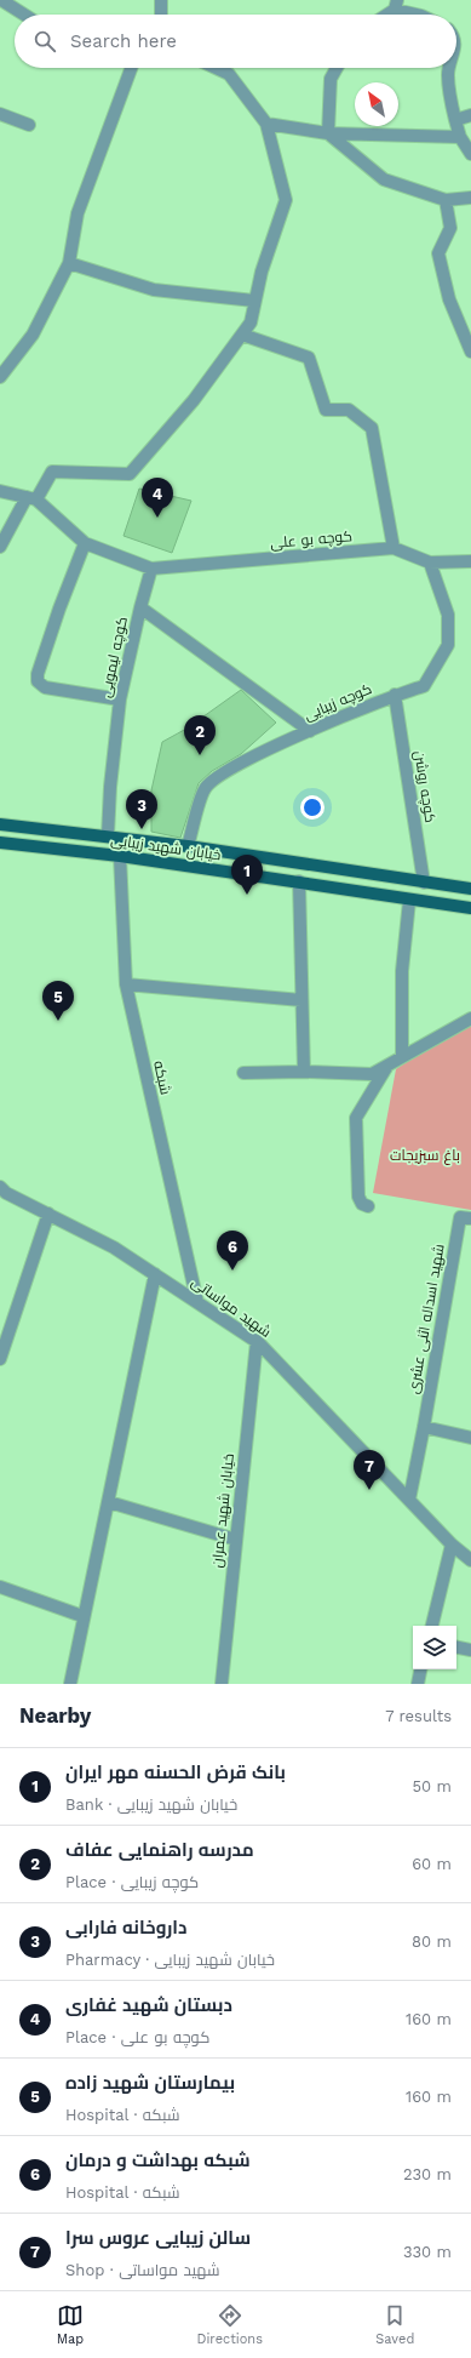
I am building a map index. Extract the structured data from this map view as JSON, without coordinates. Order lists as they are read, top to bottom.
{
  "streets": {
    "main road": ["خیابان شهید زیبایی"],
    "street": [
      "کوچه بو علی",
      "کوچه لیمویی",
      "کوچه زیبایی",
      "کوچه روشن",
      "شبکه",
      "شهید مواساتی",
      "شهید اسداله اثنی عشری",
      "خیابان شهید عمران"
    ]
  },
  "crossings": [
    ["کوچه بو علی", "کوچه زیبایی"],
    ["کوچه لیمویی", "کوچه زیبایی"],
    ["کوچه لیمویی", "خیابان شهید زیبایی"],
    ["کوچه زیبایی", "کوچه روشن"],
    ["کوچه زیبایی", "خیابان شهید زیبایی"],
    ["کوچه روشن", "خیابان شهید زیبایی"],
    ["خیابان شهید زیبایی", "شبکه"],
    ["شبکه", "شهید مواساتی"],
    ["شهید مواساتی", "شهید اسداله اثنی عشری"],
    ["شهید مواساتی", "خیابان شهید عمران"]
  ],
  "parks": ["باغ سبزیجات"],
  "north": "top left",
  "page": {
    "search": "Search here",
    "pins": [
      "4",
      "2",
      "3",
      "1",
      "5",
      "6",
      "7"
    ],
    "heading": ["Nearby", "7 results"],
    "list": [
      {
        "mark": "1",
        "name": "بانک قرض الحسنه مهر ایران",
        "note": "Bank · خیابان شهید زیبایی",
        "value": "50 m"
      },
      {
        "mark": "2",
        "name": "مدرسه راهنمایی عفاف",
        "note": "Place · کوچه زیبایی",
        "value": "60 m"
      },
      {
        "mark": "3",
        "name": "داروخانه فارابی",
        "note": "Pharmacy · خیابان شهید زیبایی",
        "value": "80 m"
      },
      {
        "mark": "4",
        "name": "دبستان شهید غفاری",
        "note": "Place · کوچه بو علی",
        "value": "160 m"
      },
      {
        "mark": "5",
        "name": "بیمارستان شهید زاده",
        "note": "Hospital · شبکه",
        "value": "160 m"
      },
      {
        "mark": "6",
        "name": "شبکه بهداشت و درمان",
        "note": "Hospital · شبکه",
        "value": "230 m"
      },
      {
        "mark": "7",
        "name": "سالن زیبایی عروس سرا",
        "note": "Shop · شهید مواساتی",
        "value": "330 m"
      }
    ],
    "nav": ["Map", "Directions", "Saved"]
  }
}
